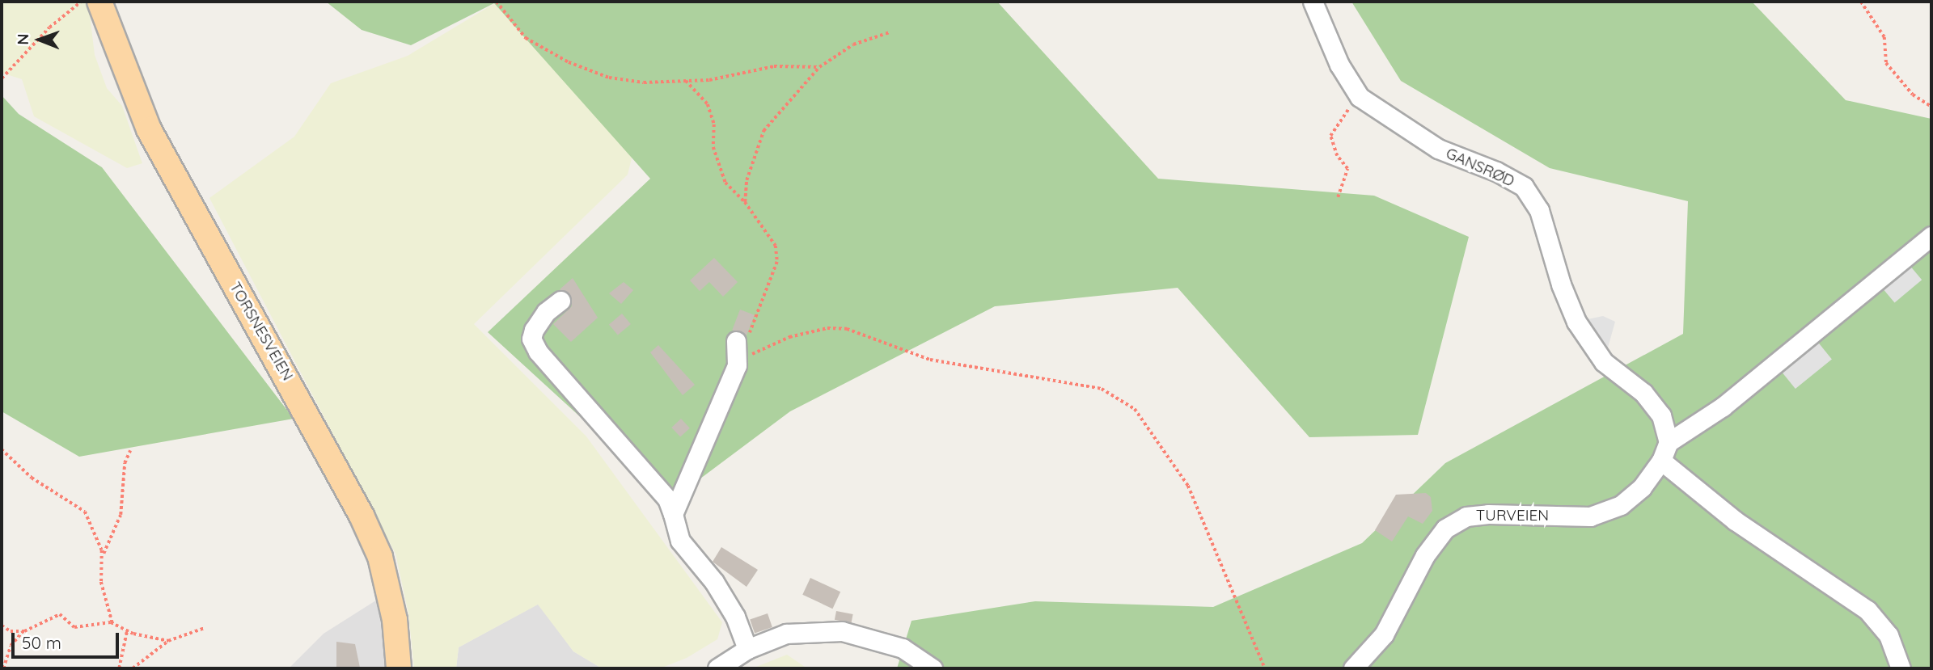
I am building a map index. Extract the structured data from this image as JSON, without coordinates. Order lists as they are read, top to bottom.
{
  "streets": {
    "main road": ["TORSNESVEIEN"],
    "street": ["GANSRØD", "TURVEIEN"]
  },
  "crossings": [
    ["GANSRØD", "TURVEIEN"]
  ],
  "scale_bar": "50 m",
  "north": "left"
}
